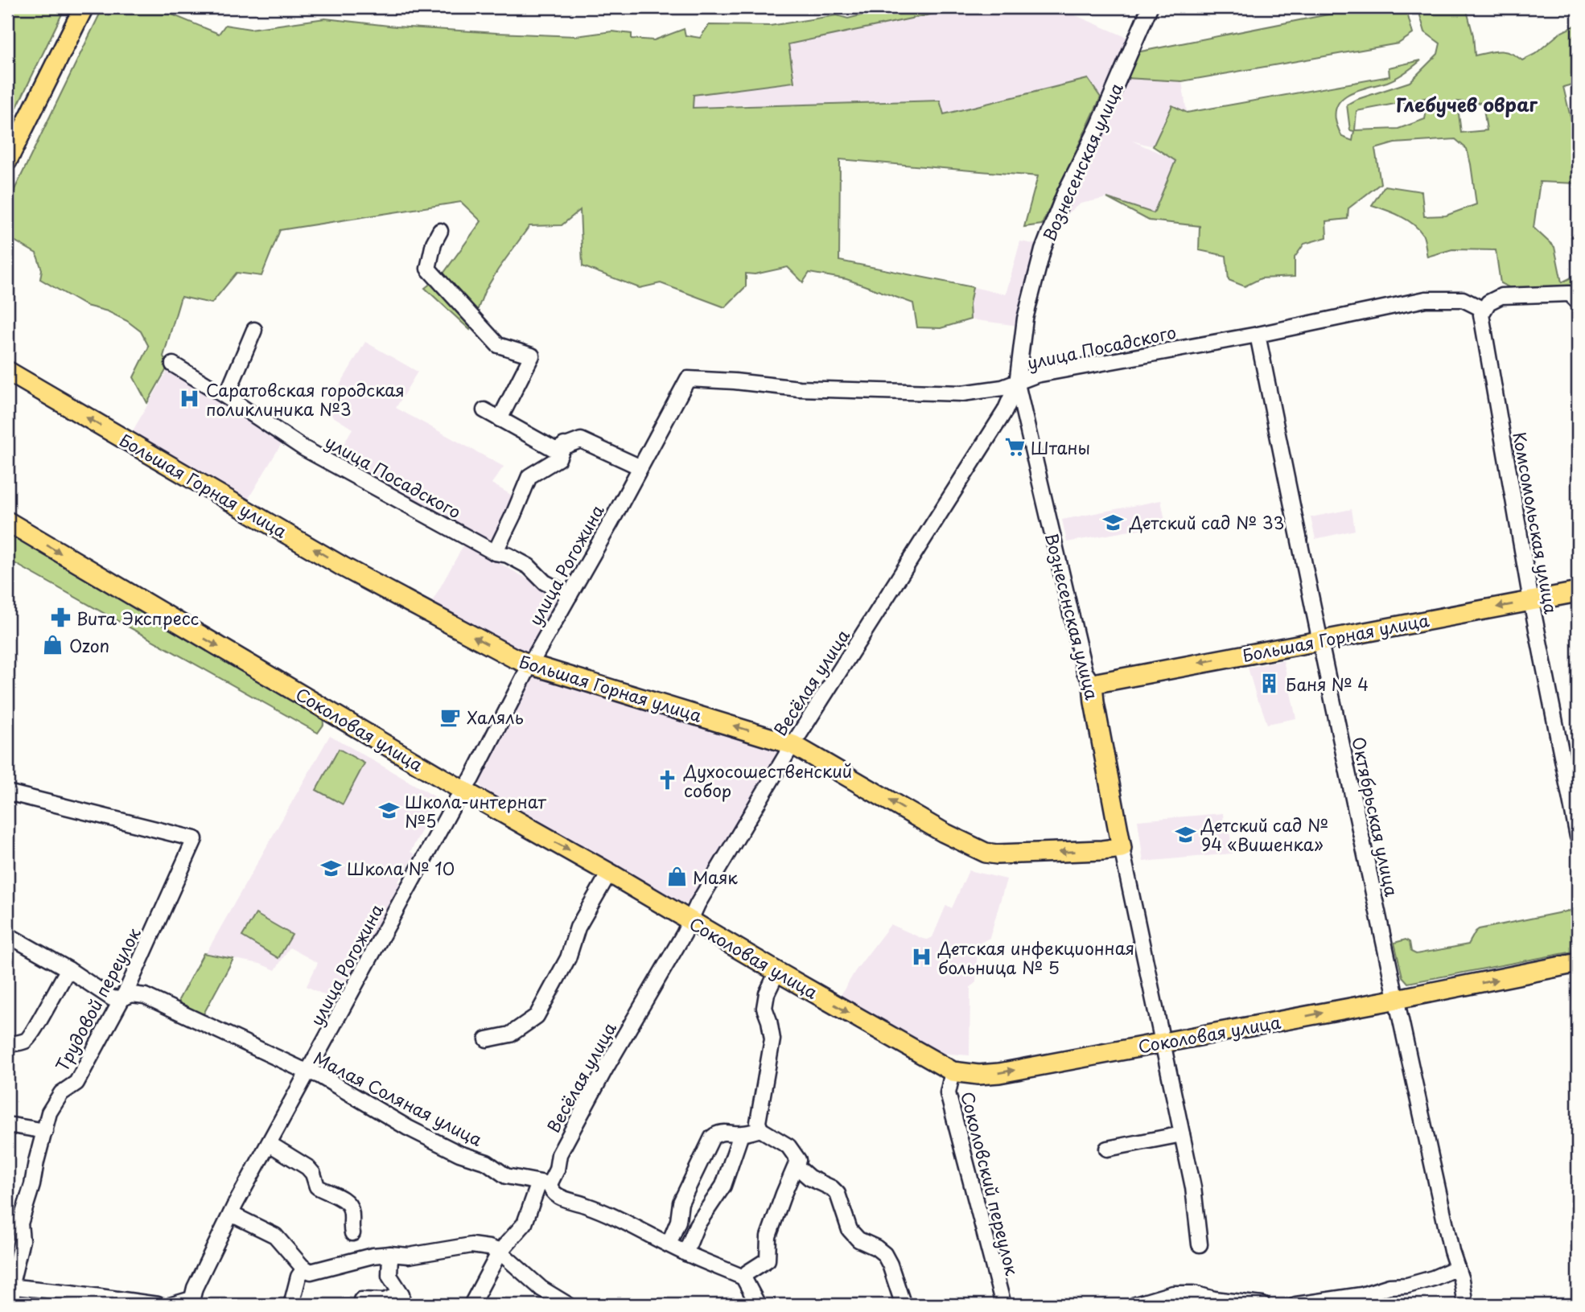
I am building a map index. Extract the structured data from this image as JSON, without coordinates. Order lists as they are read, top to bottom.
{
  "streets": {
    "main road": ["Вознесенская улица", "Большая Горная улица", "Соколовая улица"],
    "street": [
      "улица Посадского",
      "Комсомольская улица",
      "улица Рогожина",
      "Весёлая улица",
      "Октябрьская улица",
      "Трудовой переулок",
      "Малая Соляная улица",
      "Соколовский переулок"
    ]
  },
  "crossings": [
    ["Вознесенская улица", "улица Посадского"],
    ["Вознесенская улица", "Большая Горная улица"],
    ["Вознесенская улица", "Весёлая улица"],
    ["Вознесенская улица", "Соколовая улица"],
    ["улица Посадского", "Комсомольская улица"],
    ["улица Посадского", "улица Рогожина"],
    ["улица Посадского", "Весёлая улица"],
    ["улица Посадского", "Октябрьская улица"],
    ["Большая Горная улица", "Комсомольская улица"],
    ["Большая Горная улица", "улица Рогожина"],
    ["Большая Горная улица", "Весёлая улица"],
    ["Большая Горная улица", "Октябрьская улица"],
    ["улица Рогожина", "Соколовая улица"],
    ["улица Рогожина", "Малая Соляная улица"],
    ["Весёлая улица", "Соколовая улица"],
    ["Весёлая улица", "Малая Соляная улица"],
    ["Соколовая улица", "Октябрьская улица"],
    ["Соколовая улица", "Соколовский переулок"],
    ["Трудовой переулок", "Малая Соляная улица"]
  ],
  "one_way": ["Большая Горная улица", "Соколовая улица"],
  "districts": ["Глебучев овраг"],
  "places": {
    "hospital": ["Саратовская городская поликлиника №3", "Детская инфекционная больница № 5"],
    "supermarket": ["Штаны"],
    "school or university": [
      "Детский сад № 33",
      "Школа-интернат №5",
      "Детский сад № 94 «Вишенка»",
      "Школа № 10"
    ],
    "pharmacy": ["Вита Экспресс"],
    "shop": ["Ozon", "Маяк"],
    "building": ["Баня № 4"],
    "cafe": ["Халяль"],
    "church": ["Духосошественский собор"]
  }
}
